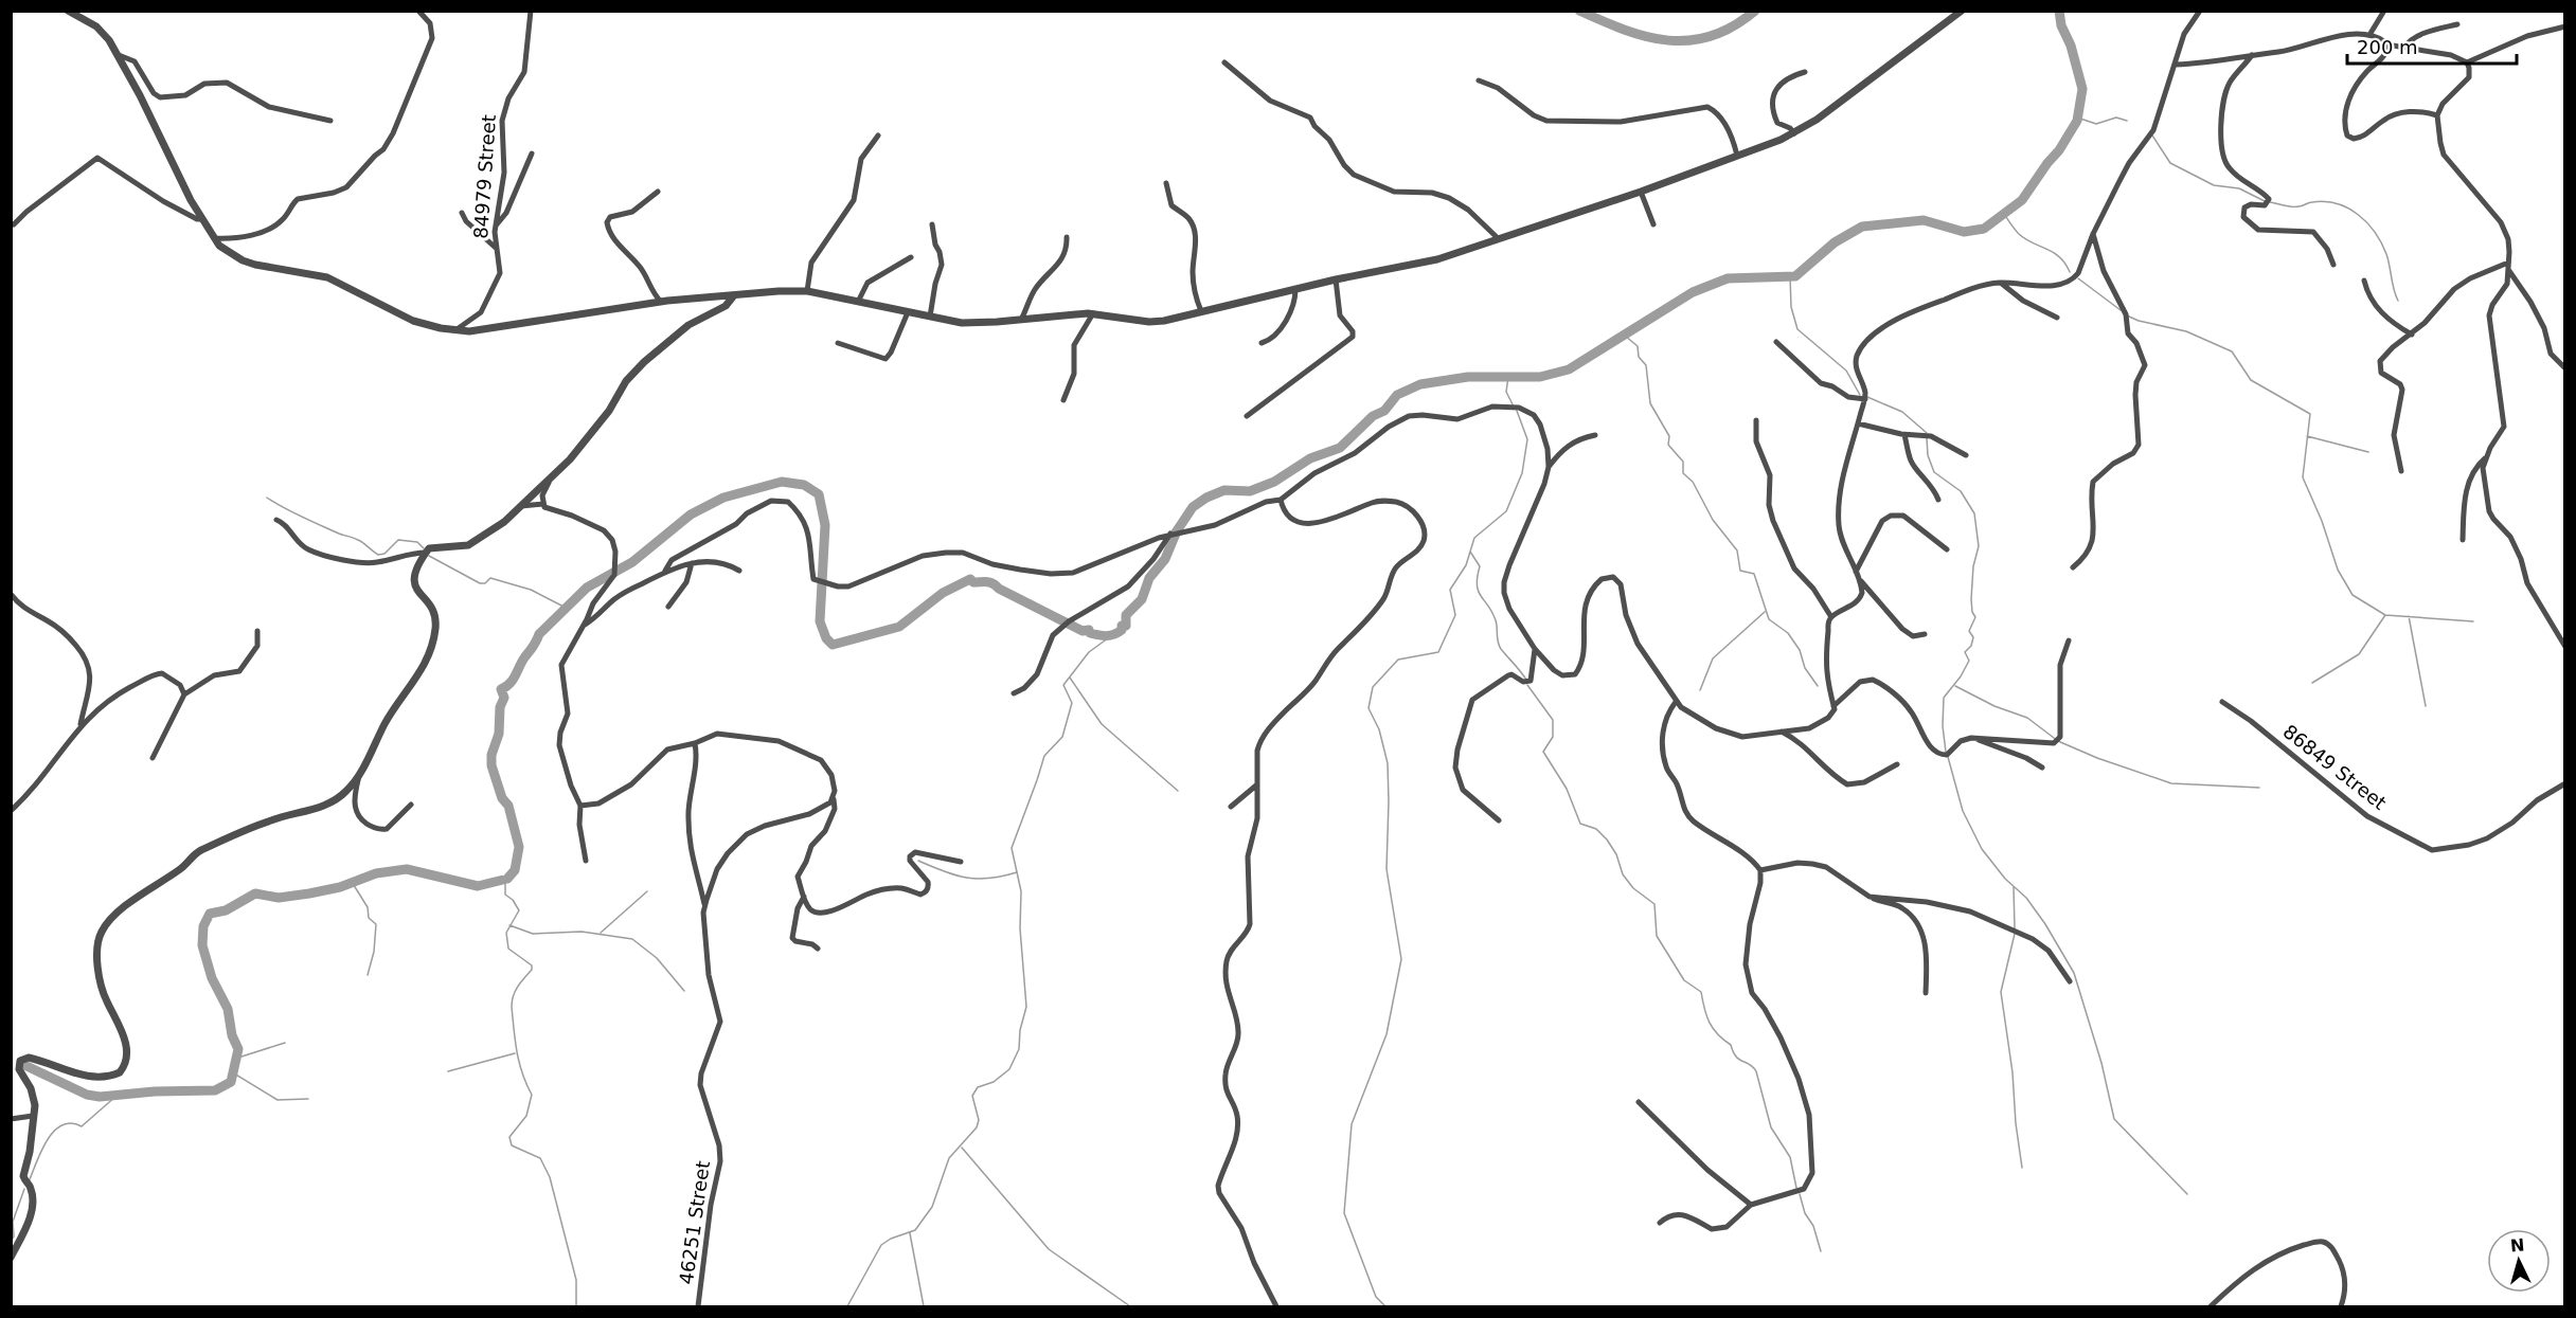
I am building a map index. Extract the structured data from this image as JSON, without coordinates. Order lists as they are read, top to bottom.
{
  "streets": {
    "street": ["84979 Street", "86849 Street", "46251 Street"]
  },
  "scale_bar": "200 m",
  "north": "top"
}
